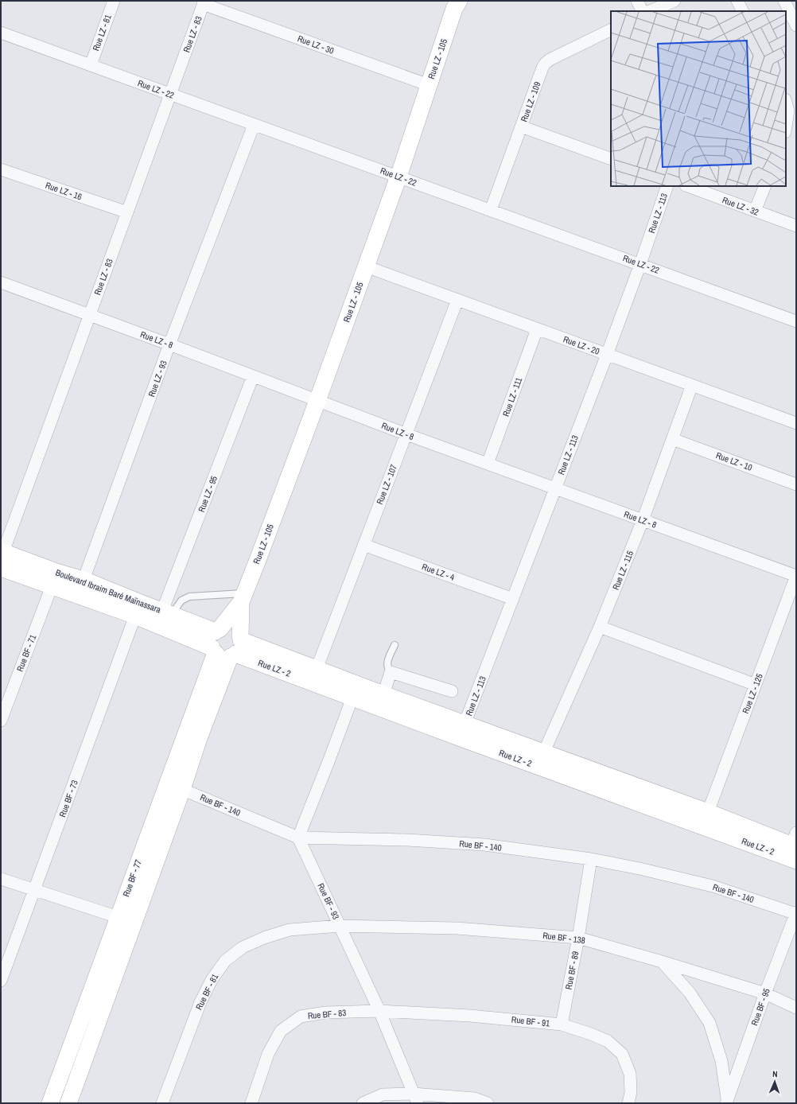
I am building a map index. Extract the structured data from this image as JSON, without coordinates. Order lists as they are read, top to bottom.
{
  "streets": {
    "main road": [
      "Rue LZ - 105",
      "Boulevard Ibraim Baré Maïnassara",
      "Rue LZ - 2",
      "Rue BF - 77"
    ],
    "street": [
      "Rue LZ - 81",
      "Rue LZ - 83",
      "Rue LZ - 30",
      "Rue LZ - 22",
      "Rue LZ - 109",
      "Rue LZ - 16",
      "Rue LZ - 32",
      "Rue LZ - 113",
      "Rue LZ - 8",
      "Rue LZ - 20",
      "Rue LZ - 93",
      "Rue LZ - 111",
      "Rue LZ - 10",
      "Rue LZ - 107",
      "Rue LZ - 95",
      "Rue LZ - 115",
      "Rue LZ - 4",
      "Rue BF - 71",
      "Rue LZ - 125",
      "Rue BF - 73",
      "Rue BF - 140",
      "Rue BF - 93",
      "Rue BF - 138",
      "Rue BF - 89",
      "Rue BF - 81",
      "Rue BF - 95",
      "Rue BF - 83",
      "Rue BF - 91"
    ]
  },
  "crossings": [
    ["Rue LZ - 81", "Rue LZ - 22"],
    ["Rue LZ - 83", "Rue LZ - 30"],
    ["Rue LZ - 83", "Rue LZ - 22"],
    ["Rue LZ - 83", "Rue LZ - 16"],
    ["Rue LZ - 83", "Rue LZ - 8"],
    ["Rue LZ - 83", "Boulevard Ibraim Baré Maïnassara"],
    ["Rue LZ - 30", "Rue LZ - 105"],
    ["Rue LZ - 105", "Rue LZ - 22"],
    ["Rue LZ - 105", "Rue LZ - 8"],
    ["Rue LZ - 105", "Rue LZ - 20"],
    ["Rue LZ - 105", "Boulevard Ibraim Baré Maïnassara"],
    ["Rue LZ - 105", "Rue LZ - 2"],
    ["Rue LZ - 105", "Rue BF - 77"],
    ["Rue LZ - 22", "Rue LZ - 109"],
    ["Rue LZ - 22", "Rue LZ - 113"],
    ["Rue LZ - 22", "Rue LZ - 93"],
    ["Rue LZ - 113", "Rue LZ - 8"],
    ["Rue LZ - 113", "Rue LZ - 20"],
    ["Rue LZ - 113", "Rue LZ - 4"],
    ["Rue LZ - 113", "Rue LZ - 2"],
    ["Rue LZ - 8", "Rue LZ - 93"],
    ["Rue LZ - 8", "Rue LZ - 111"],
    ["Rue LZ - 8", "Rue LZ - 107"],
    ["Rue LZ - 8", "Rue LZ - 95"],
    ["Rue LZ - 8", "Rue LZ - 115"],
    ["Rue LZ - 8", "Rue LZ - 125"],
    ["Rue LZ - 20", "Rue LZ - 111"],
    ["Rue LZ - 20", "Rue LZ - 107"],
    ["Rue LZ - 20", "Rue LZ - 115"],
    ["Rue LZ - 93", "Boulevard Ibraim Baré Maïnassara"],
    ["Rue LZ - 10", "Rue LZ - 115"],
    ["Rue LZ - 107", "Rue LZ - 4"],
    ["Rue LZ - 107", "Rue LZ - 2"],
    ["Rue LZ - 95", "Boulevard Ibraim Baré Maïnassara"],
    ["Rue LZ - 115", "Rue LZ - 2"],
    ["Boulevard Ibraim Baré Maïnassara", "Rue BF - 71"],
    ["Boulevard Ibraim Baré Maïnassara", "Rue LZ - 2"],
    ["Boulevard Ibraim Baré Maïnassara", "Rue BF - 73"],
    ["Boulevard Ibraim Baré Maïnassara", "Rue BF - 77"],
    ["Rue LZ - 2", "Rue LZ - 125"],
    ["Rue LZ - 2", "Rue BF - 77"],
    ["Rue BF - 140", "Rue BF - 77"],
    ["Rue BF - 140", "Rue BF - 93"],
    ["Rue BF - 140", "Rue BF - 89"],
    ["Rue BF - 140", "Rue BF - 95"],
    ["Rue BF - 93", "Rue BF - 138"],
    ["Rue BF - 93", "Rue BF - 81"],
    ["Rue BF - 93", "Rue BF - 83"],
    ["Rue BF - 93", "Rue BF - 91"],
    ["Rue BF - 138", "Rue BF - 89"],
    ["Rue BF - 138", "Rue BF - 81"],
    ["Rue BF - 138", "Rue BF - 95"],
    ["Rue BF - 89", "Rue BF - 91"],
    ["Rue BF - 83", "Rue BF - 91"]
  ],
  "north": "top"
}
